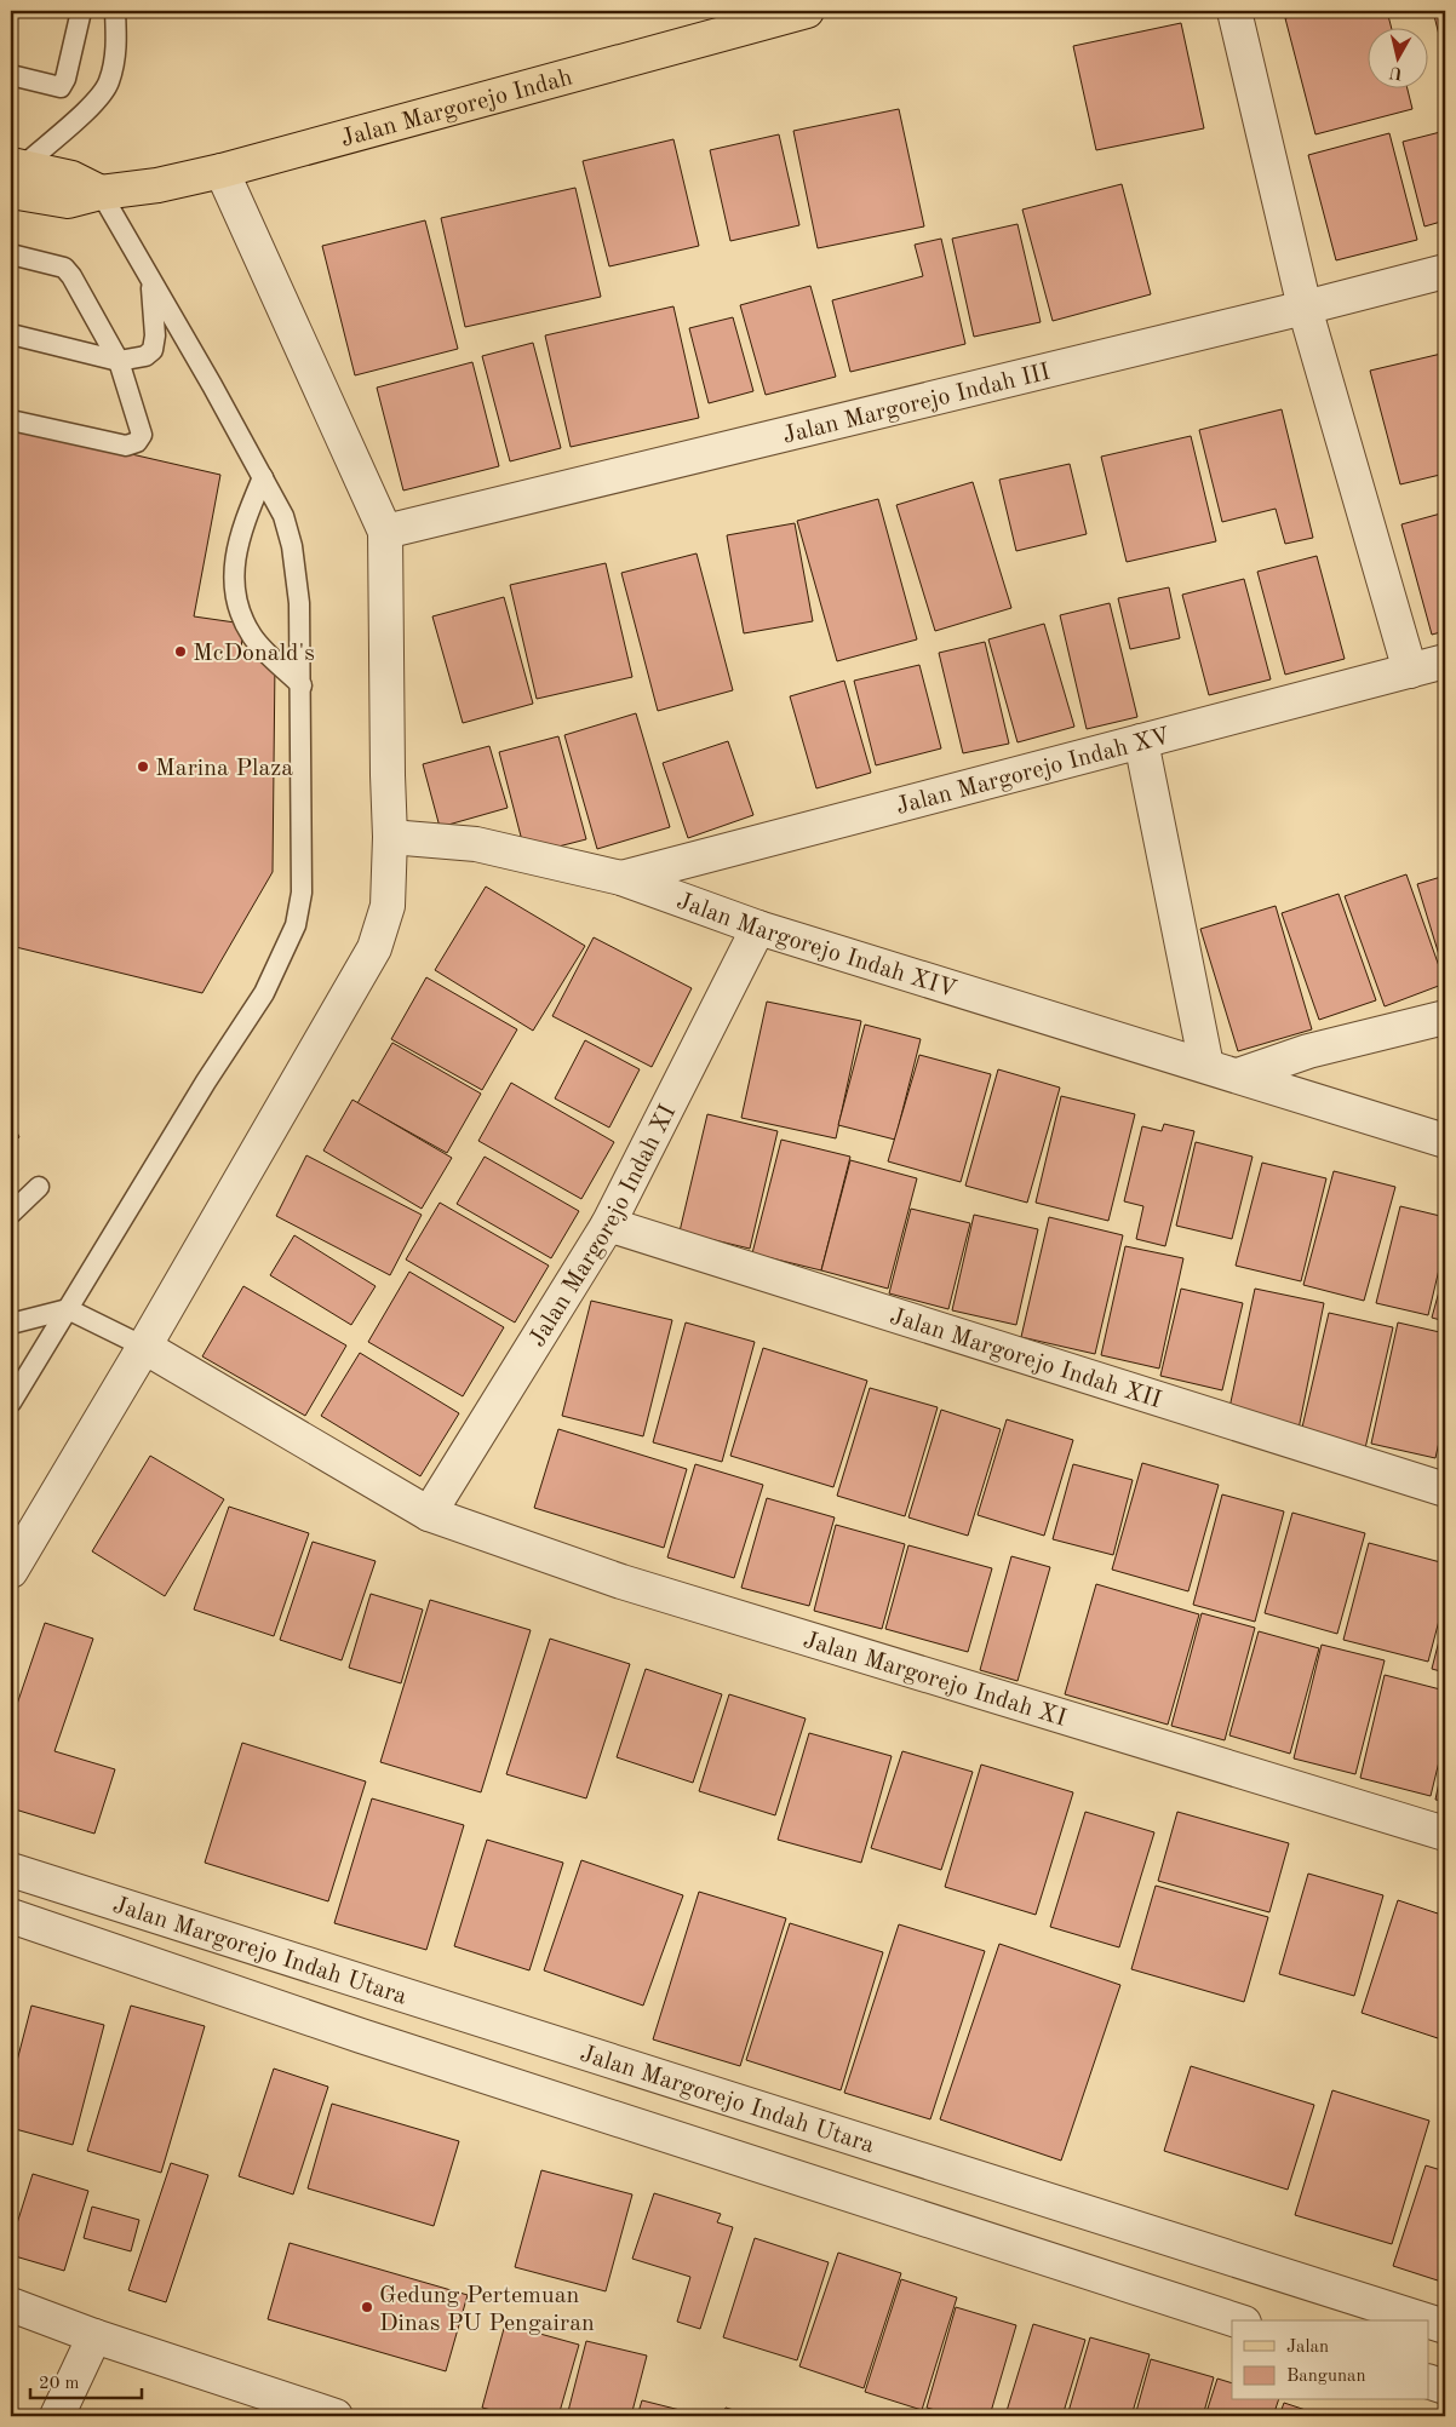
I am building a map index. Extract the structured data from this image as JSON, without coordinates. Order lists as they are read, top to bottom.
{
  "streets": {
    "main road": ["Jalan Margorejo Indah"],
    "street": [
      "Jalan Margorejo Indah III",
      "Jalan Margorejo Indah XV",
      "Jalan Margorejo Indah XIV",
      "Jalan Margorejo Indah XI",
      "Jalan Margorejo Indah XII",
      "Jalan Margorejo Indah Utara"
    ]
  },
  "crossings": [
    ["Jalan Margorejo Indah XV", "Jalan Margorejo Indah XIV"],
    ["Jalan Margorejo Indah XIV", "Jalan Margorejo Indah XI"],
    ["Jalan Margorejo Indah XI", "Jalan Margorejo Indah XII"]
  ],
  "places": ["McDonald's", "Marina Plaza", "Gedung Pertemuan Dinas PU Pengairan"],
  "legend": ["Jalan", "Bangunan"],
  "scale_bar": "20 m",
  "north": "bottom"
}
